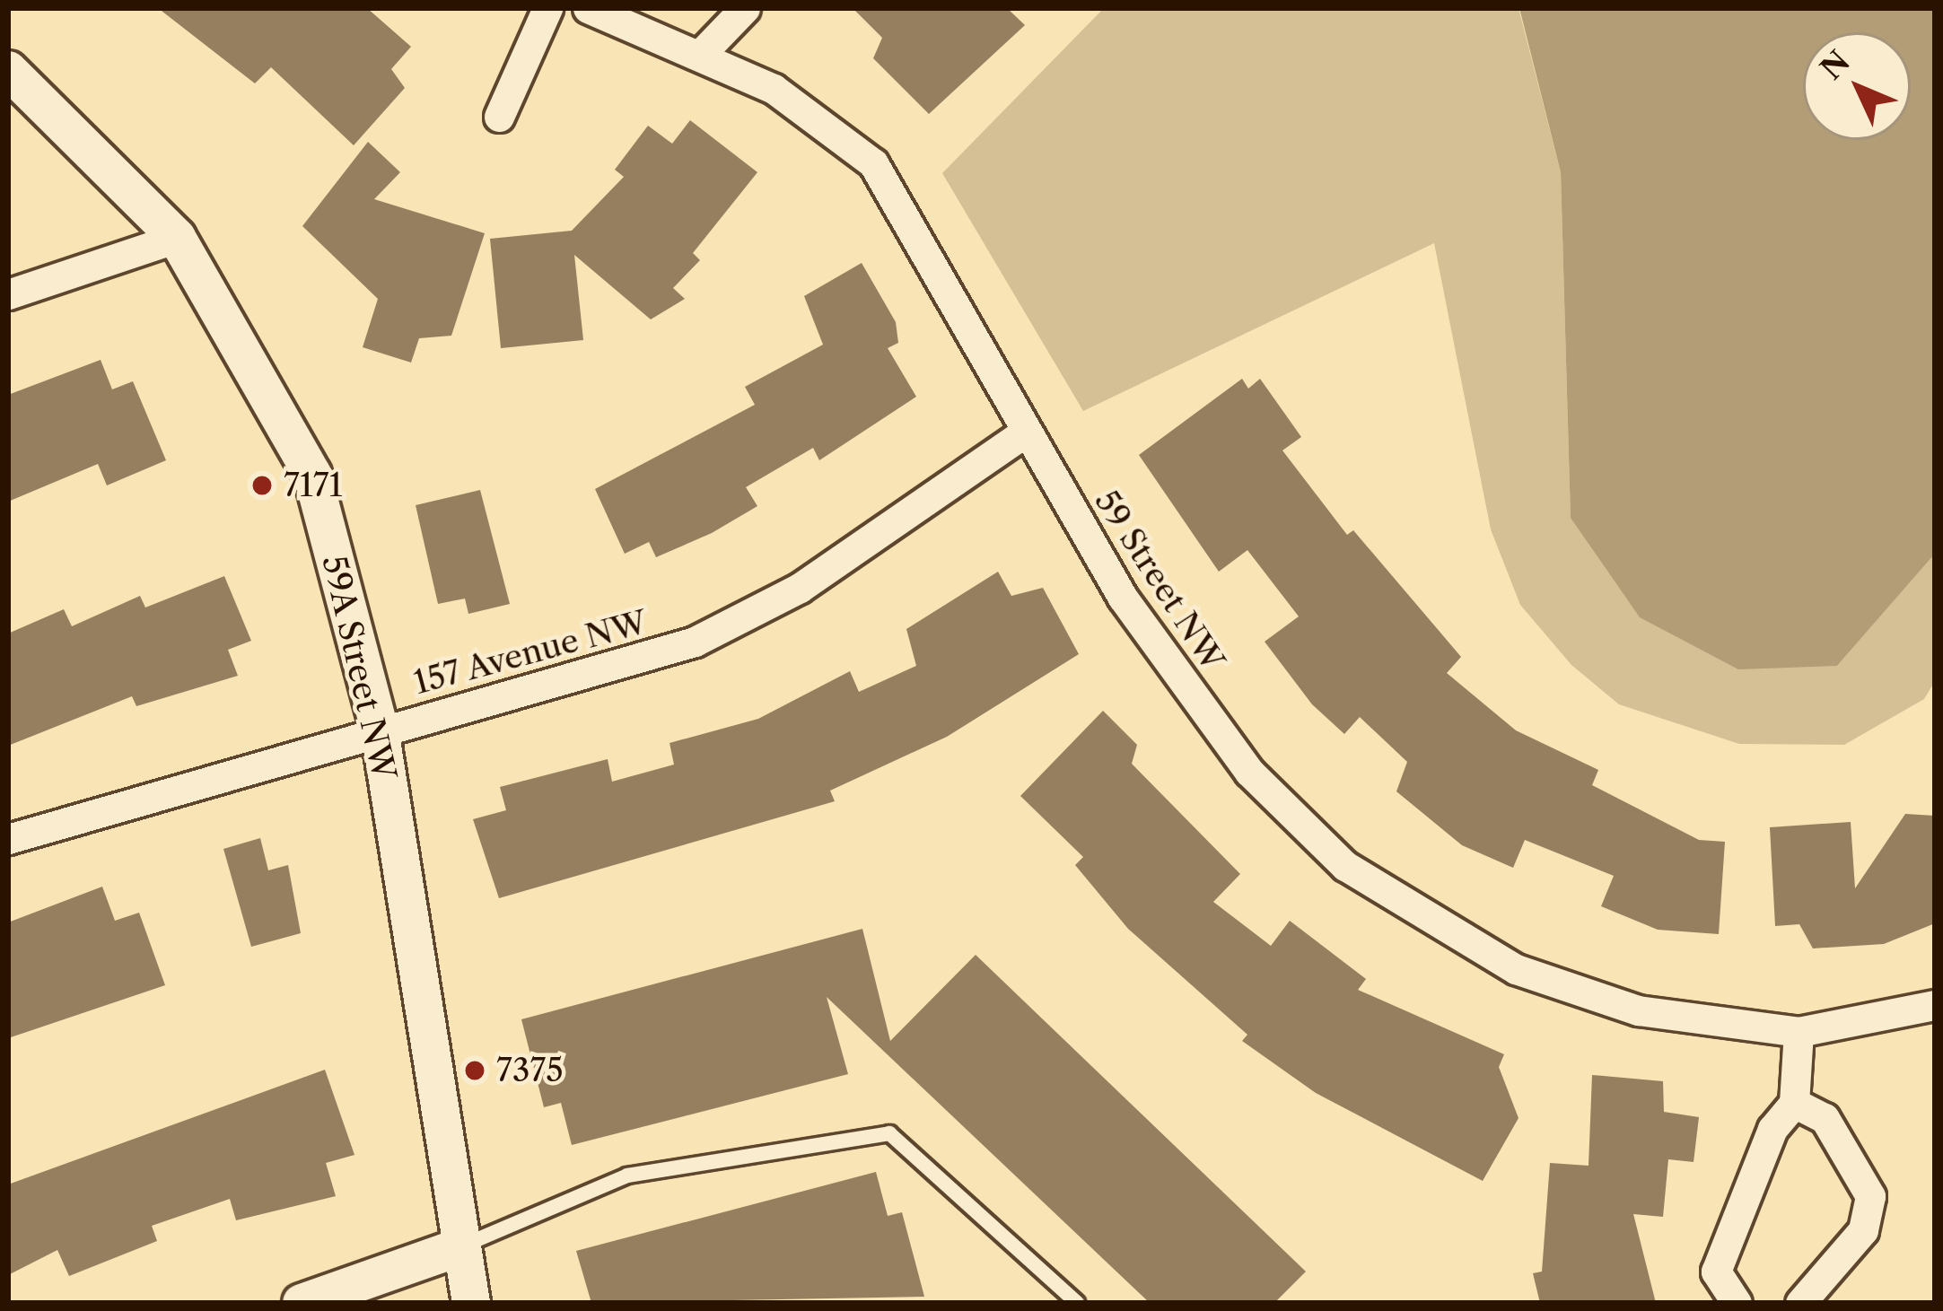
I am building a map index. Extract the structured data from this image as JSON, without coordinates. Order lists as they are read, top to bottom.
{
  "streets": {
    "street": ["59 Street NW", "157 Avenue NW", "59A Street NW"]
  },
  "crossings": [
    ["59 Street NW", "157 Avenue NW"],
    ["157 Avenue NW", "59A Street NW"]
  ],
  "places": ["7171", "7375"],
  "north": "top left"
}
